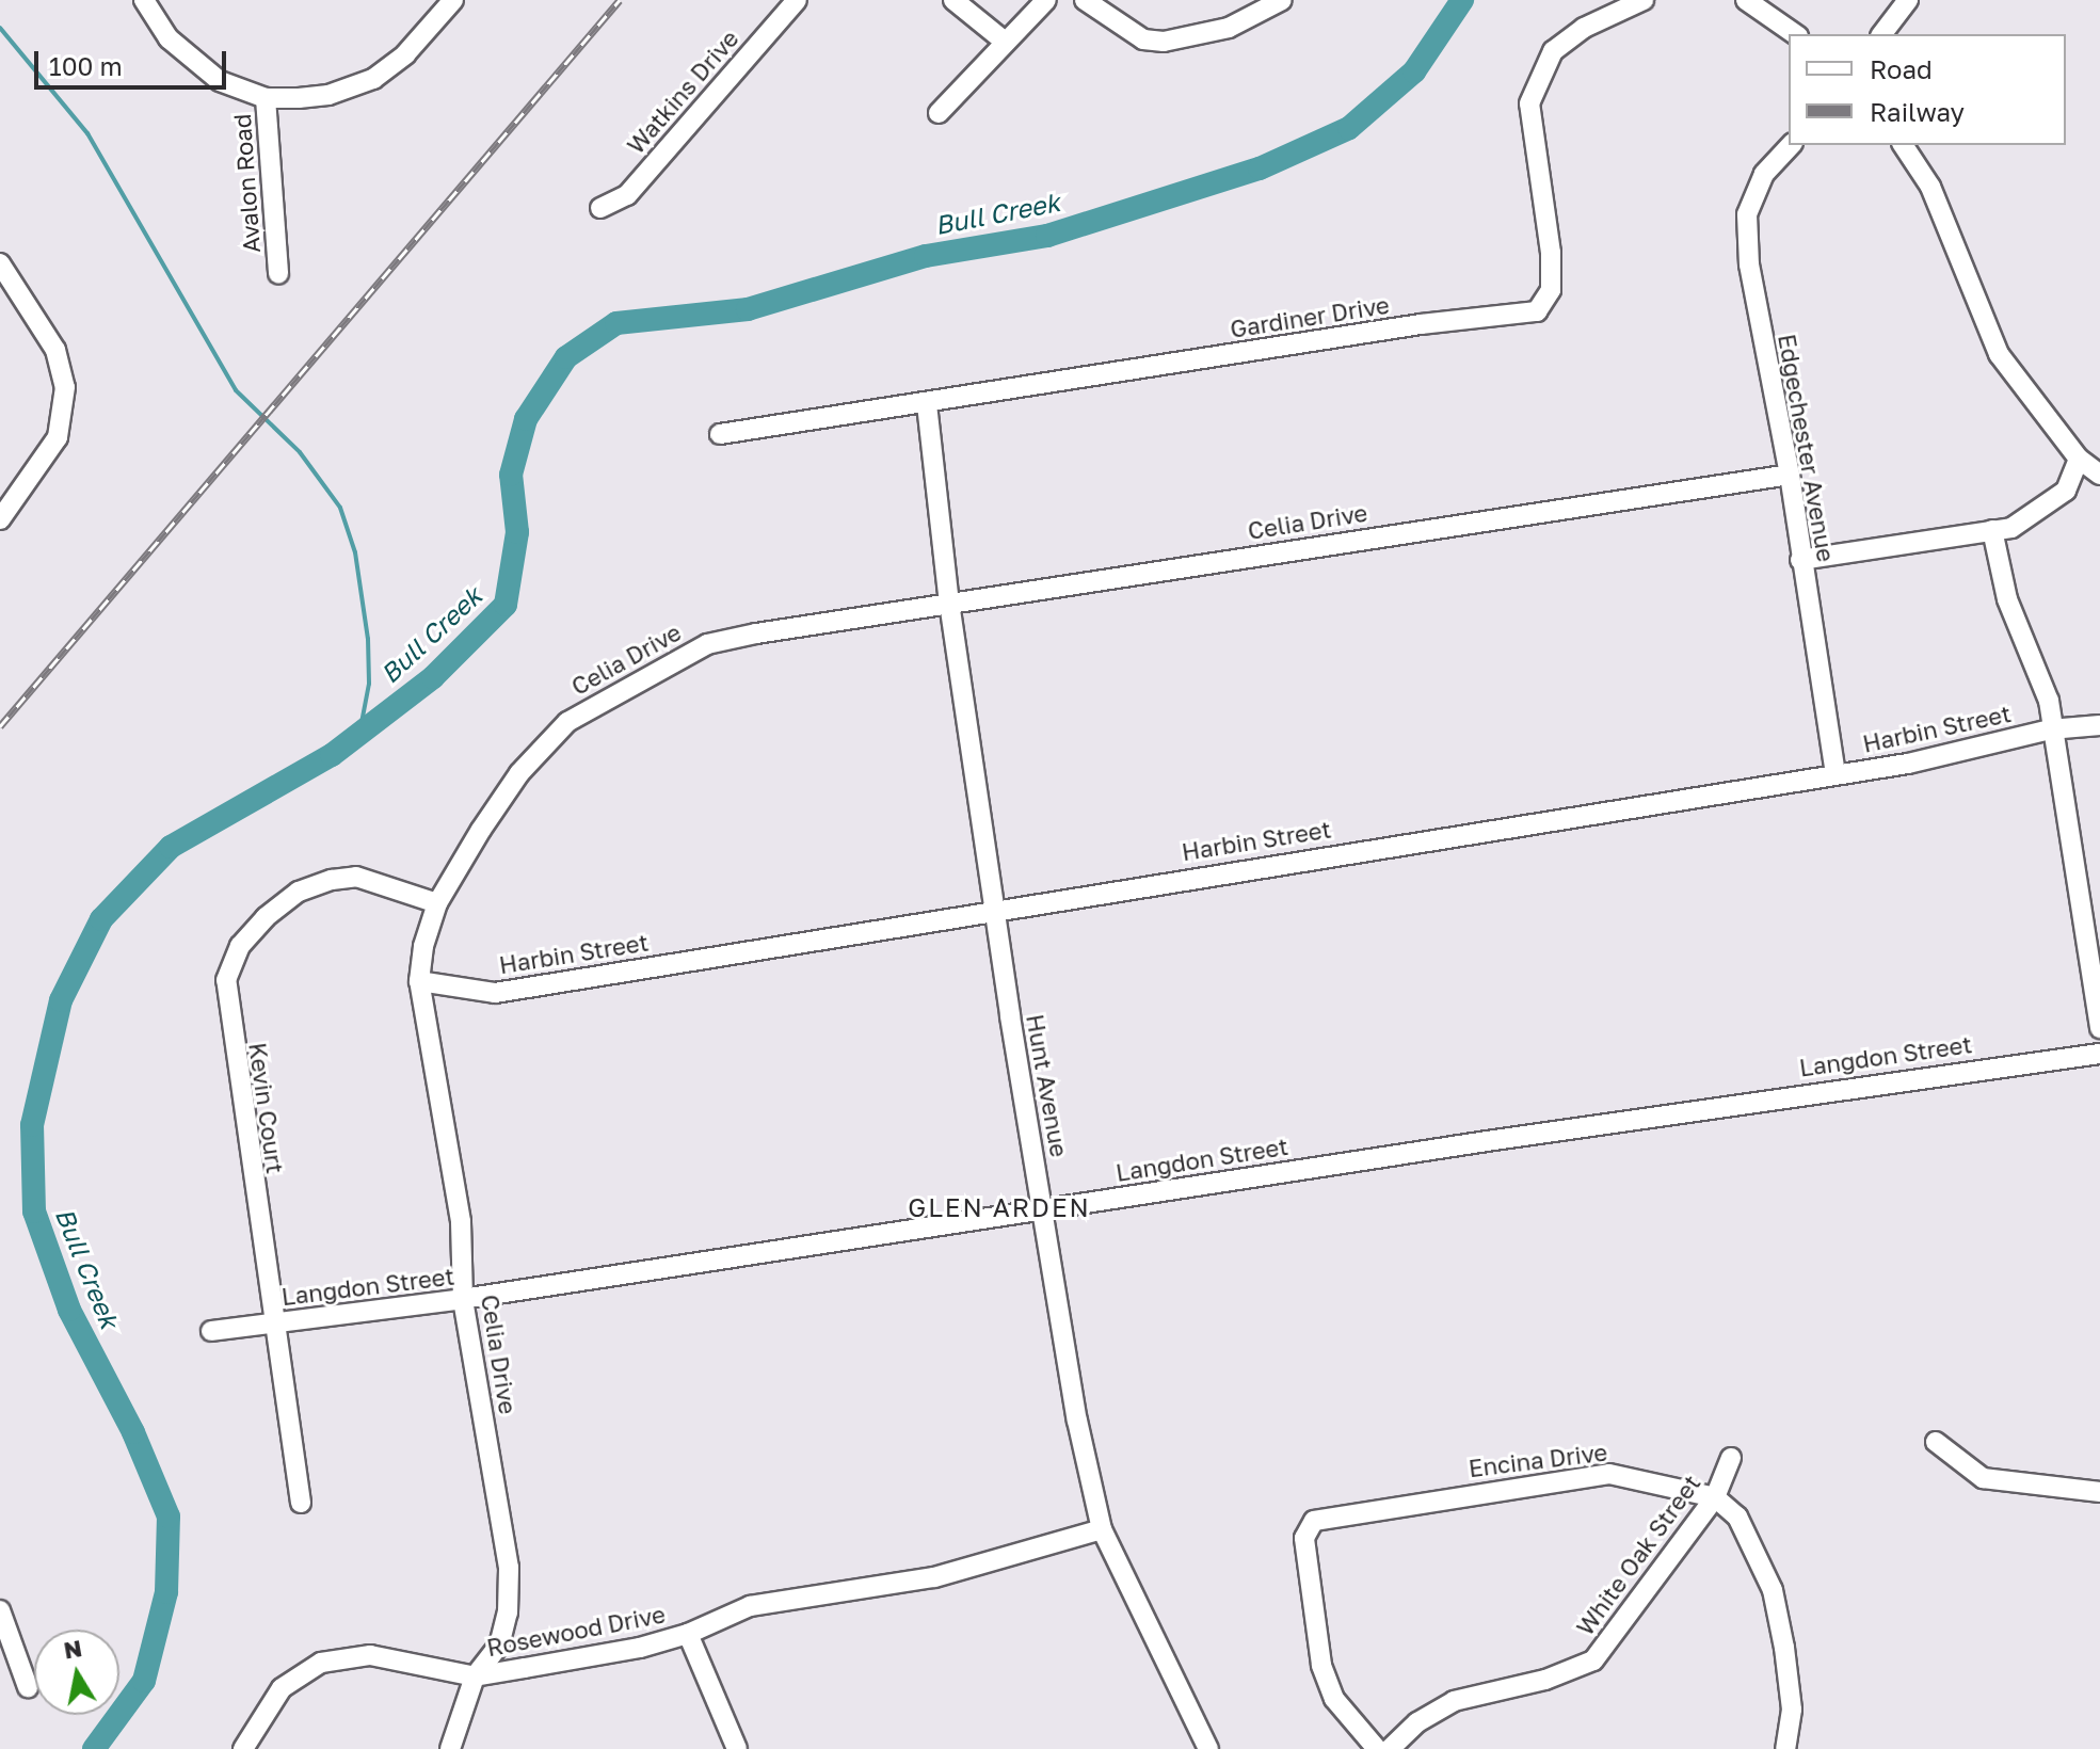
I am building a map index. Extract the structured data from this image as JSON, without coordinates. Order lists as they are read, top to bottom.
{
  "streets": {
    "street": [
      "Watkins Drive",
      "Avalon Road",
      "Gardiner Drive",
      "Edgechester Avenue",
      "Celia Drive",
      "Harbin Street",
      "Langdon Street",
      "Hunt Avenue",
      "Kevin Court",
      "Encina Drive",
      "White Oak Street",
      "Rosewood Drive"
    ]
  },
  "crossings": [
    ["Gardiner Drive", "Hunt Avenue"],
    ["Edgechester Avenue", "Celia Drive"],
    ["Edgechester Avenue", "Harbin Street"],
    ["Celia Drive", "Harbin Street"],
    ["Celia Drive", "Langdon Street"],
    ["Celia Drive", "Hunt Avenue"],
    ["Celia Drive", "Kevin Court"],
    ["Celia Drive", "Rosewood Drive"],
    ["Harbin Street", "Hunt Avenue"],
    ["Langdon Street", "Hunt Avenue"],
    ["Langdon Street", "Kevin Court"],
    ["Hunt Avenue", "Rosewood Drive"],
    ["Encina Drive", "White Oak Street"]
  ],
  "districts": ["GLEN ARDEN"],
  "water": ["Bull Creek"],
  "legend": ["Road", "Railway"],
  "scale_bar": "100 m",
  "north": "top"
}
